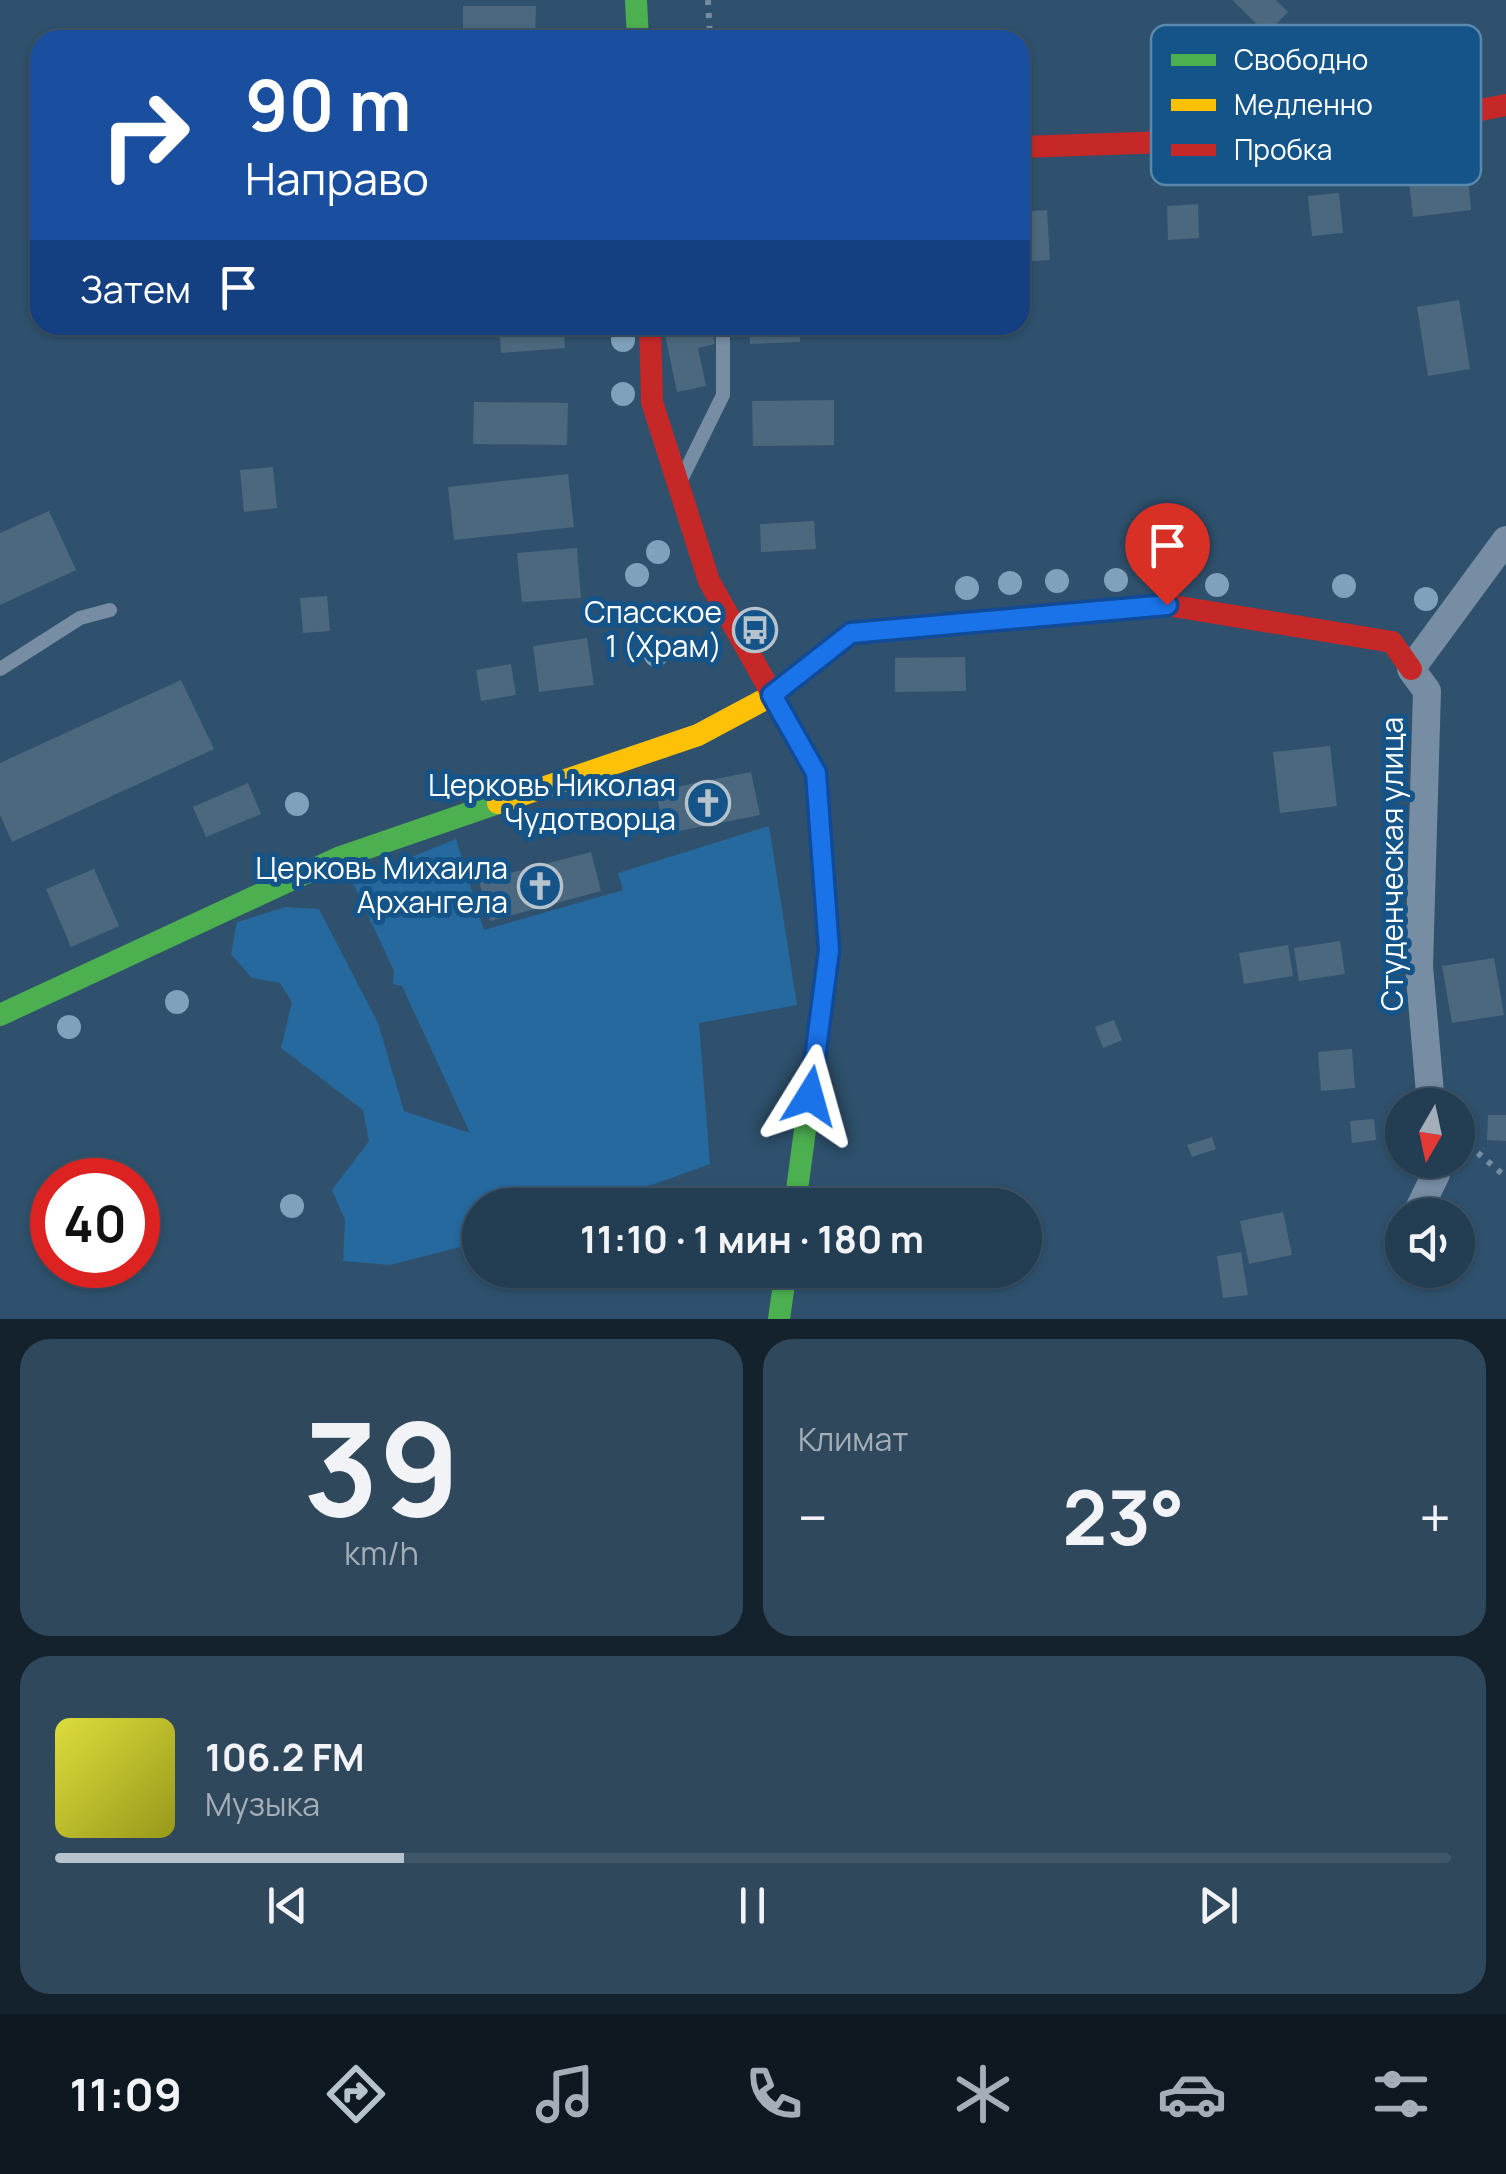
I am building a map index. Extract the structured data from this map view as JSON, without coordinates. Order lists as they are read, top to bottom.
{
  "streets": {
    "street": ["Студенческая улица"]
  },
  "places": {
    "bus stop": ["Спасское 1 (Храм)"],
    "church": ["Церковь Николая Чудотворца", "Церковь Михаила Архангела"]
  },
  "legend": ["Свободно", "Медленно", "Пробка"],
  "north": "bottom",
  "page": {
    "turn": ["90 m", "Направо"],
    "then": "Затем",
    "limit": "40",
    "trip": "11:10 · 1 мин · 180 m",
    "tile": [
      ["39", "km/h"],
      "Климат"
    ],
    "heat": ["−", "23°", "+"],
    "song": ["106.2 FM", "Музыка"],
    "tabs": "11:09"
  }
}
